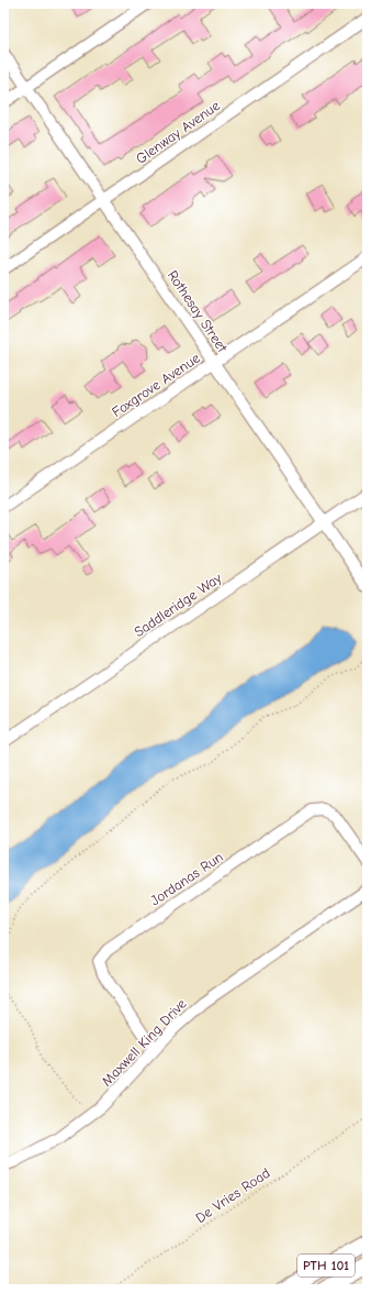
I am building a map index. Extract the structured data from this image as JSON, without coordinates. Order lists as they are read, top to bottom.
{
  "streets": {
    "highway": ["PTH 101"],
    "street": [
      "Glenway Avenue",
      "Rothesay Street",
      "Foxgrove Avenue",
      "Saddleridge Way",
      "Jordanas Run",
      "Maxwell King Drive"
    ],
    "path": ["De Vries Road"]
  },
  "crossings": [
    ["Glenway Avenue", "Rothesay Street"],
    ["Rothesay Street", "Foxgrove Avenue"],
    ["Rothesay Street", "Saddleridge Way"],
    ["Jordanas Run", "Maxwell King Drive"]
  ]
}
